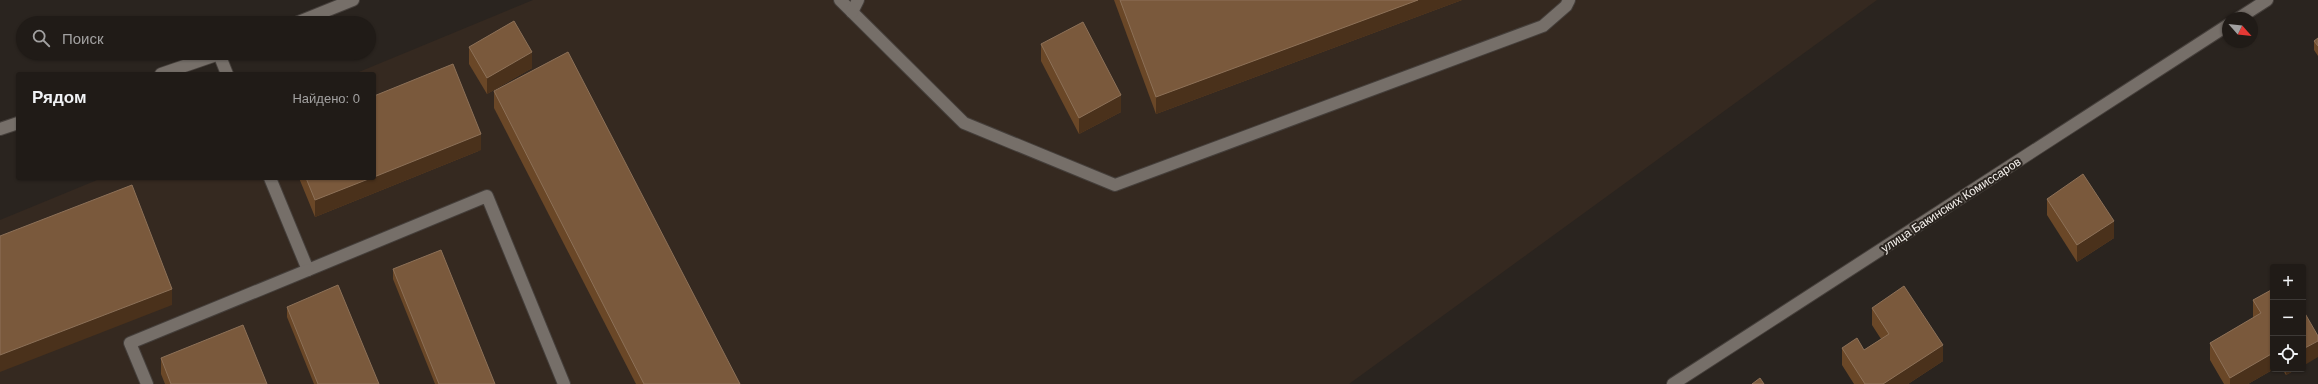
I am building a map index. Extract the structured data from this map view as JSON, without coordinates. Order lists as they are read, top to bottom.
{
  "streets": {
    "street": ["улица Бакинских Комиссаров"]
  },
  "north": "bottom right",
  "page": {
    "search": "Поиск",
    "heading": ["Рядом", "Найдено: 0"],
    "map_buttons": ["+", "−"]
  }
}
